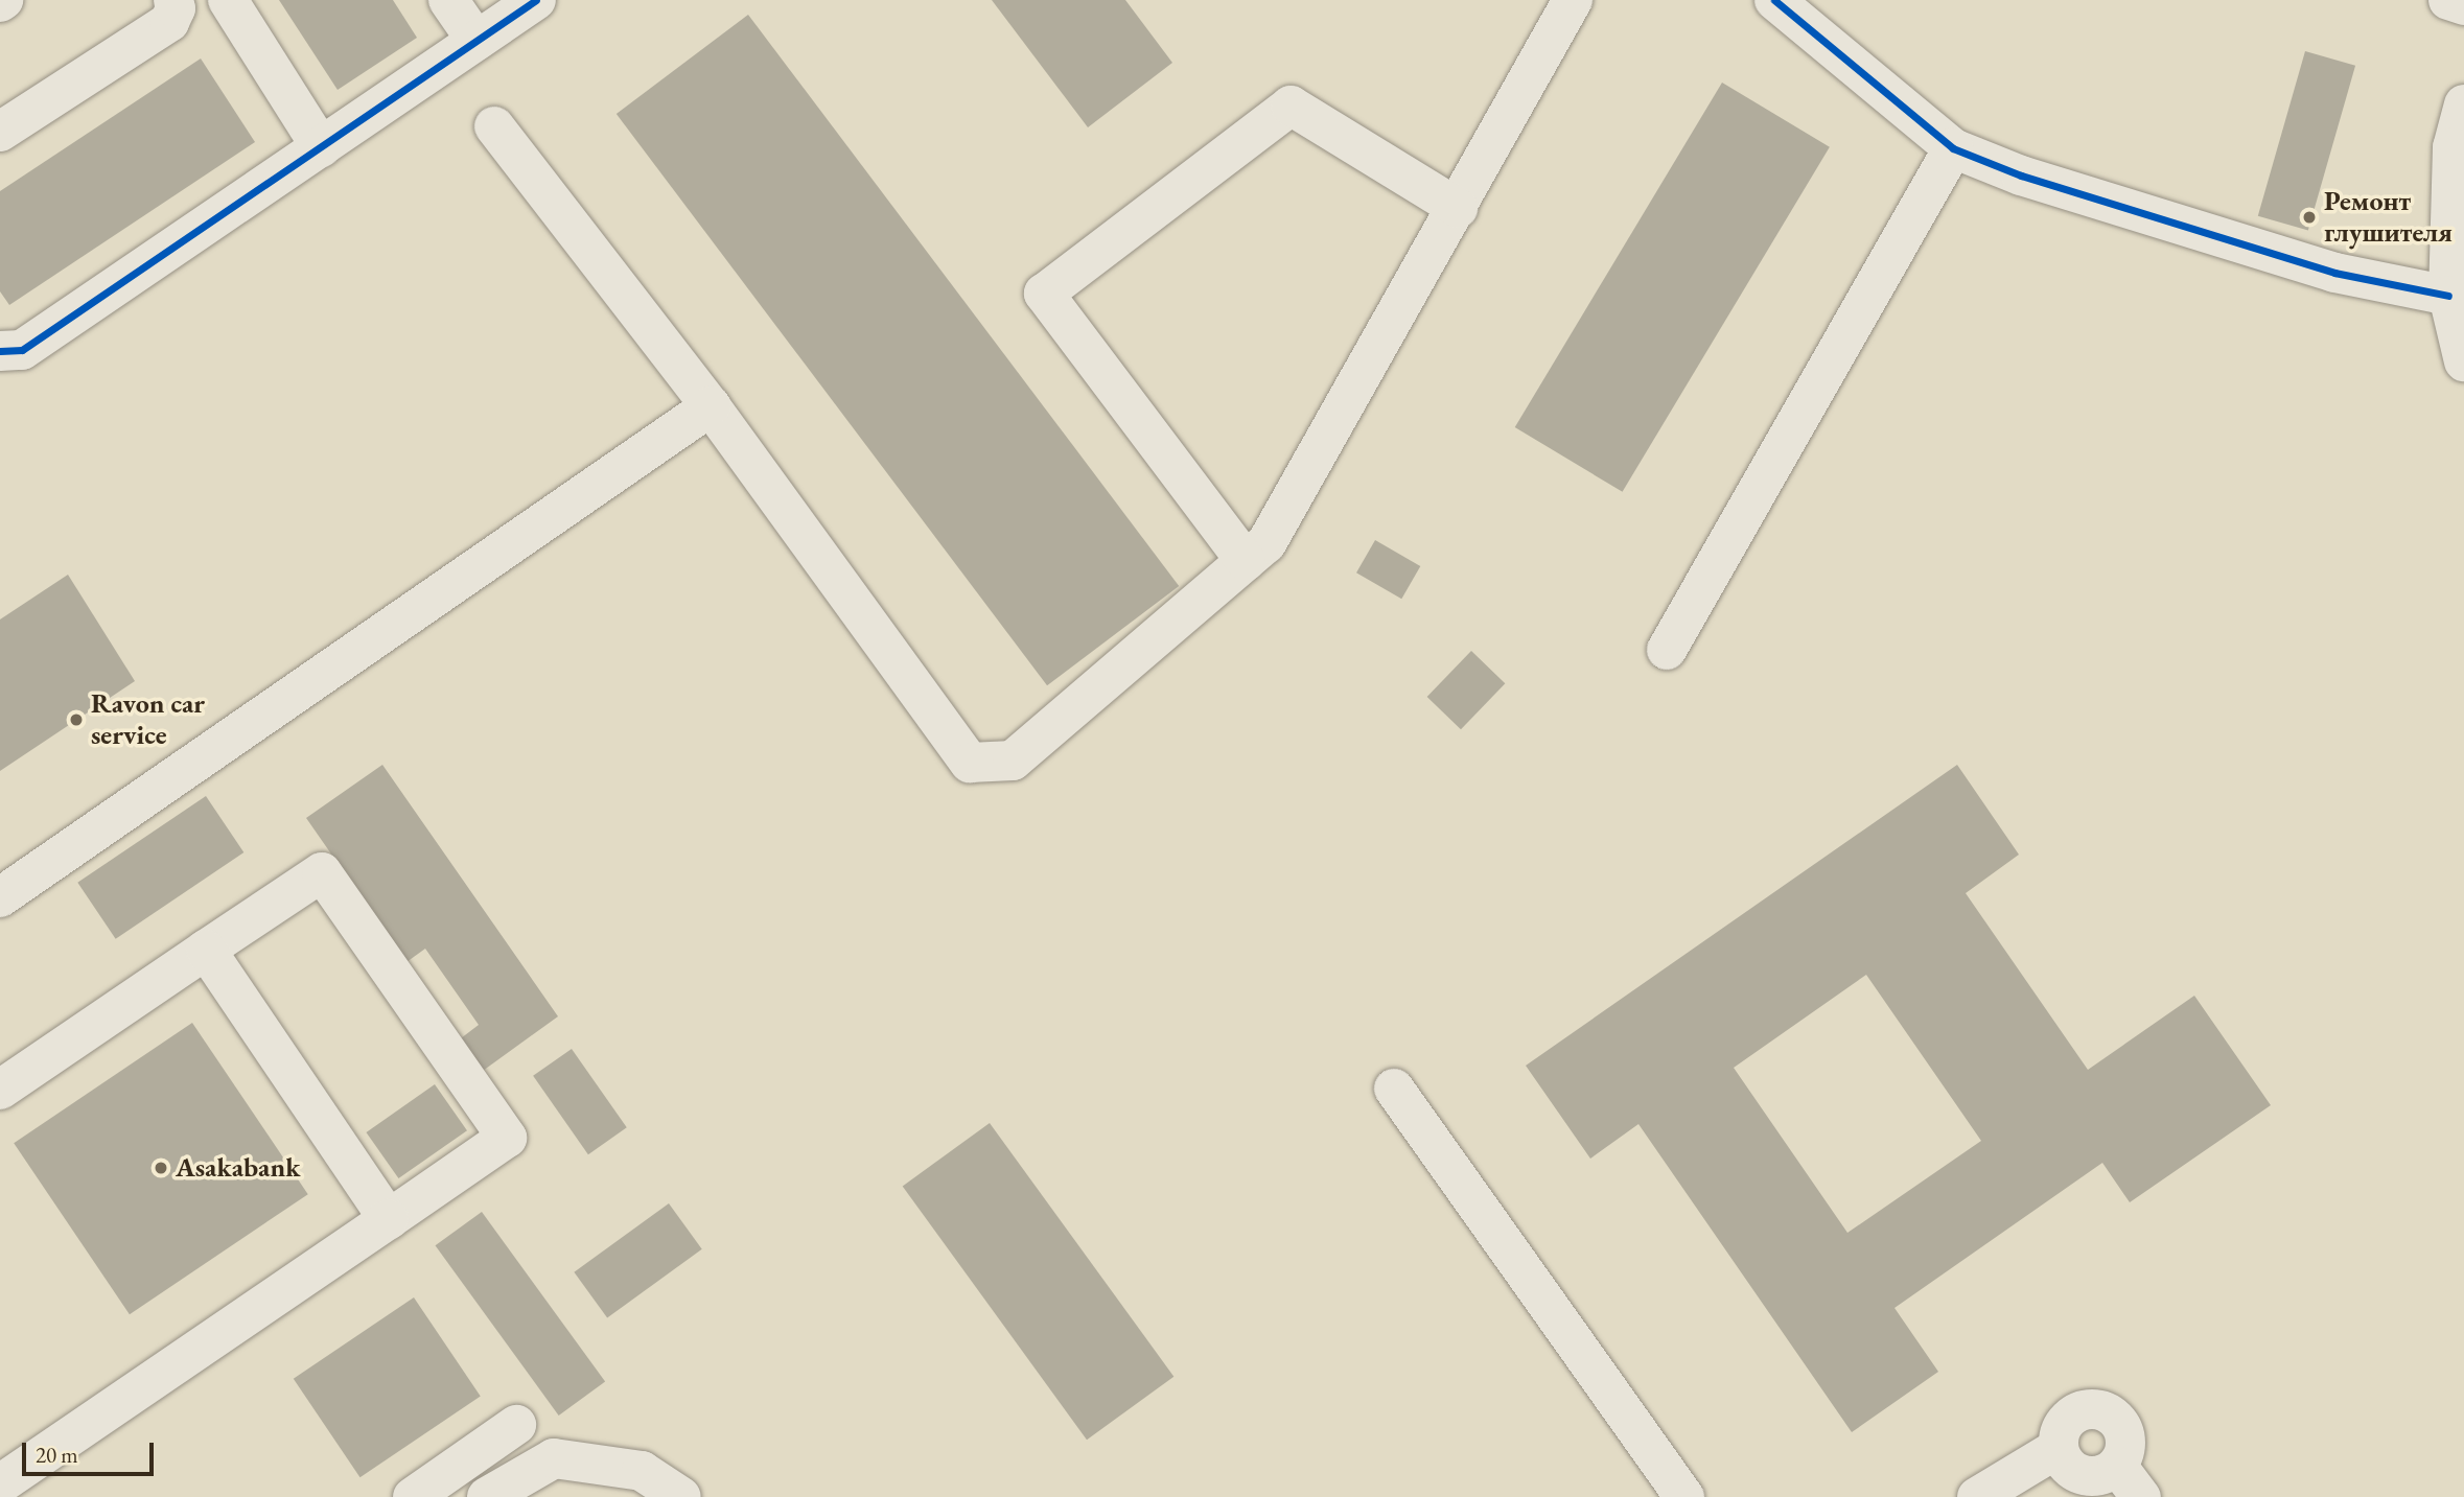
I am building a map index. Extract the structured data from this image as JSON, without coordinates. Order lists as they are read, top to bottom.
{
  "places": ["Ремонт глушителя", "Ravon car service", "Asakabank"],
  "scale_bar": "20 m"
}
